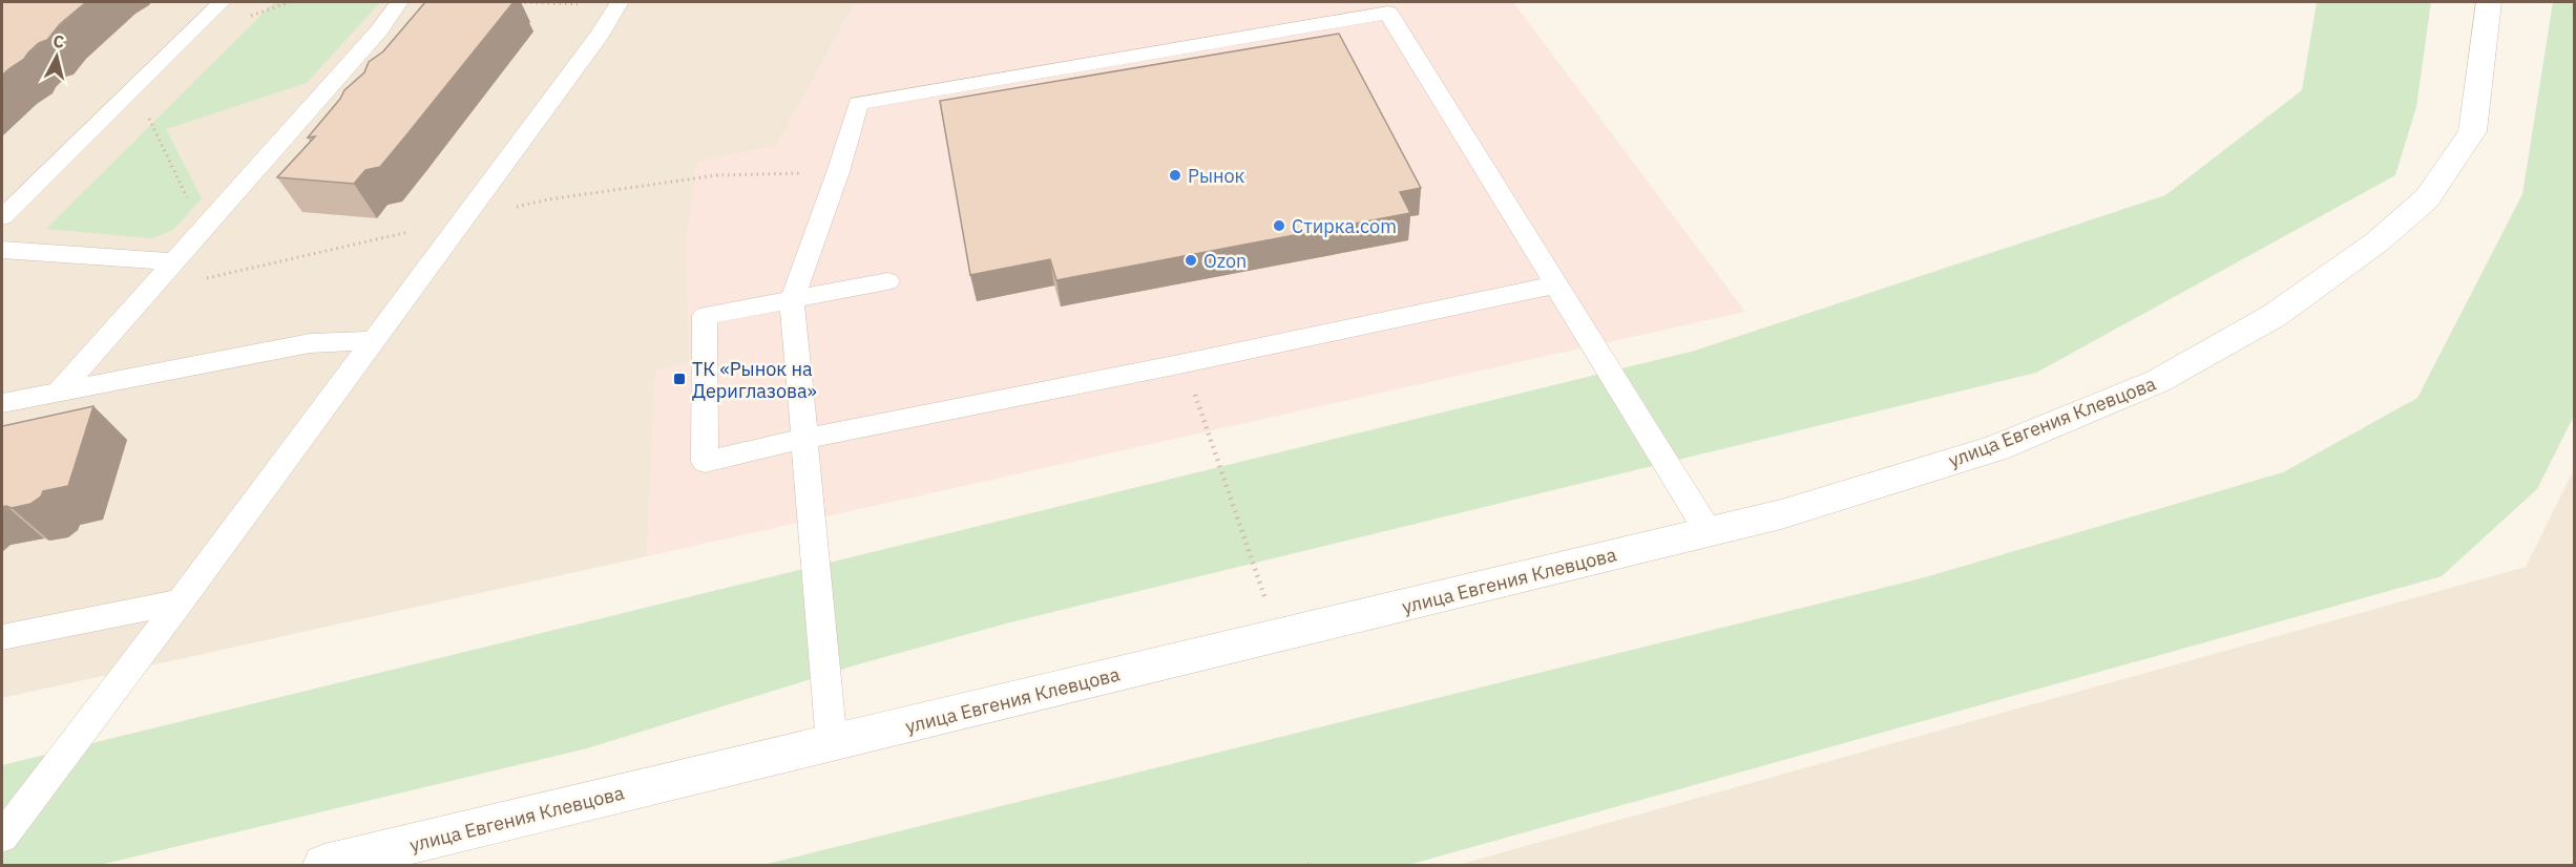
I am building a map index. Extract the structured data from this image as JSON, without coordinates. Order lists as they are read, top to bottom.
{
  "streets": {
    "street": ["улица Евгения Клевцова"]
  },
  "places": {
    "other": ["Рынок", "Стирка.com", "Ozon"],
    "transit": ["ТК «Рынок на Дериглазова»"]
  },
  "north": "top"
}
